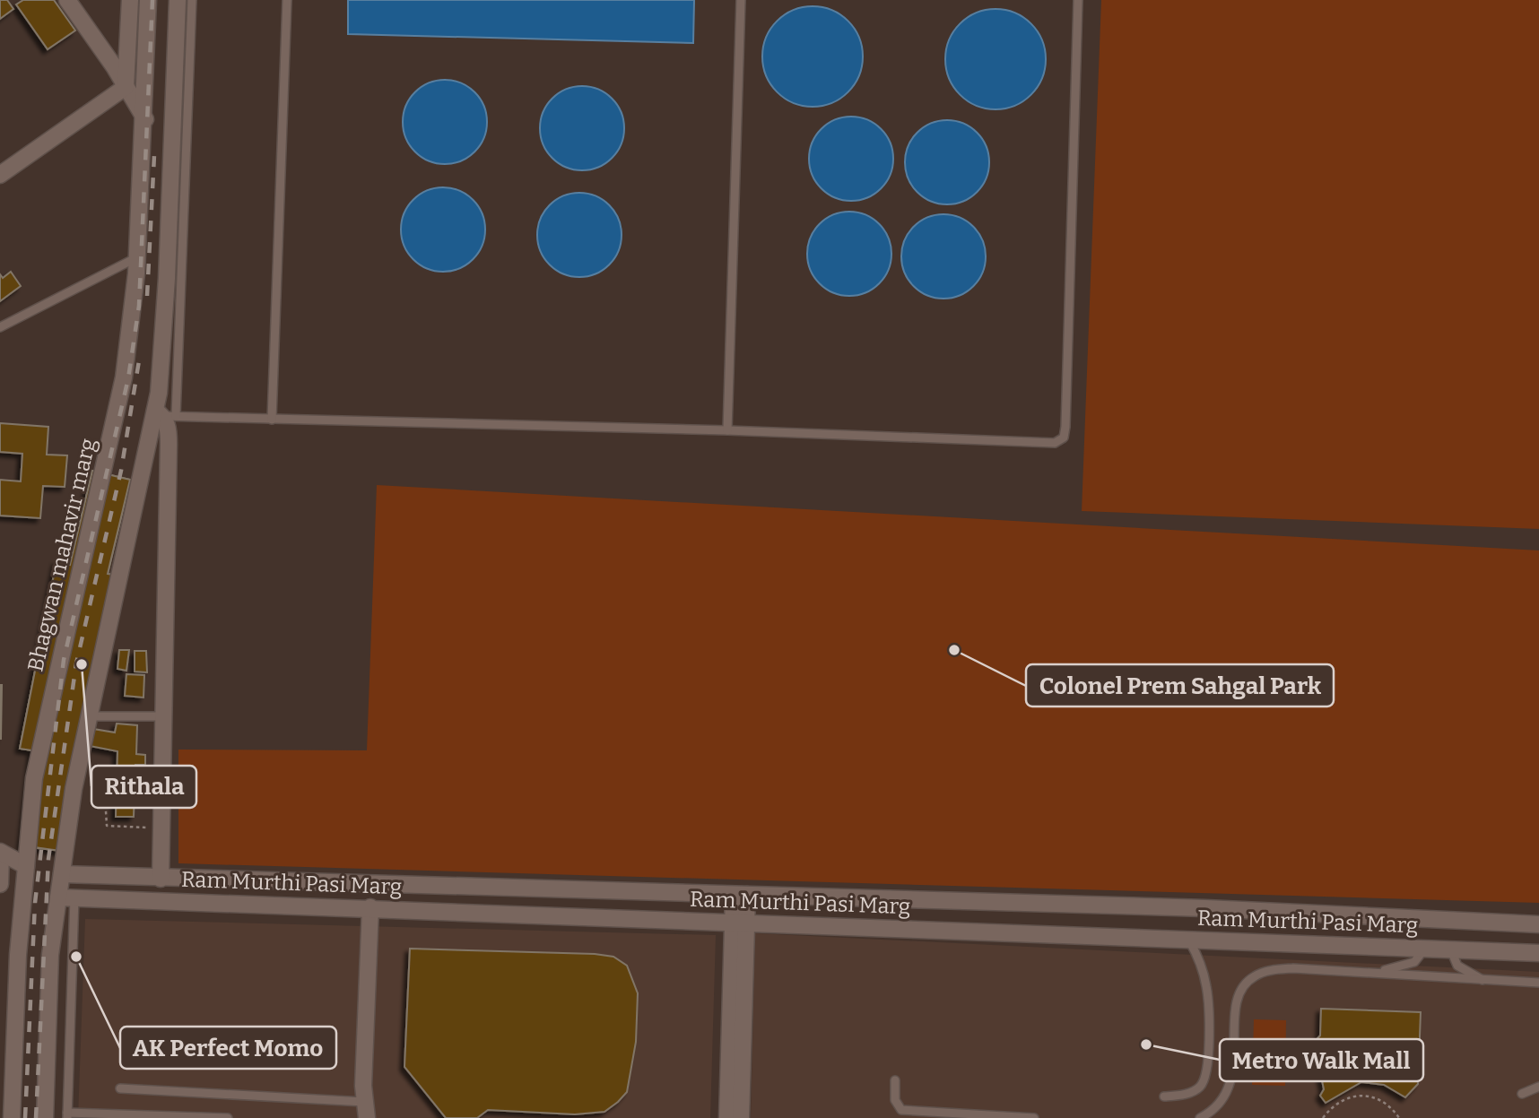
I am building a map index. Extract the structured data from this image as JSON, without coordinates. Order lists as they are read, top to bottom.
{
  "streets": {
    "street": ["Bhagwan mahavir marg", "Ram Murthi Pasi Marg"]
  },
  "places": [
    "Colonel Prem Sahgal Park",
    "Rithala",
    "AK Perfect Momo",
    "Metro Walk Mall"
  ]
}
